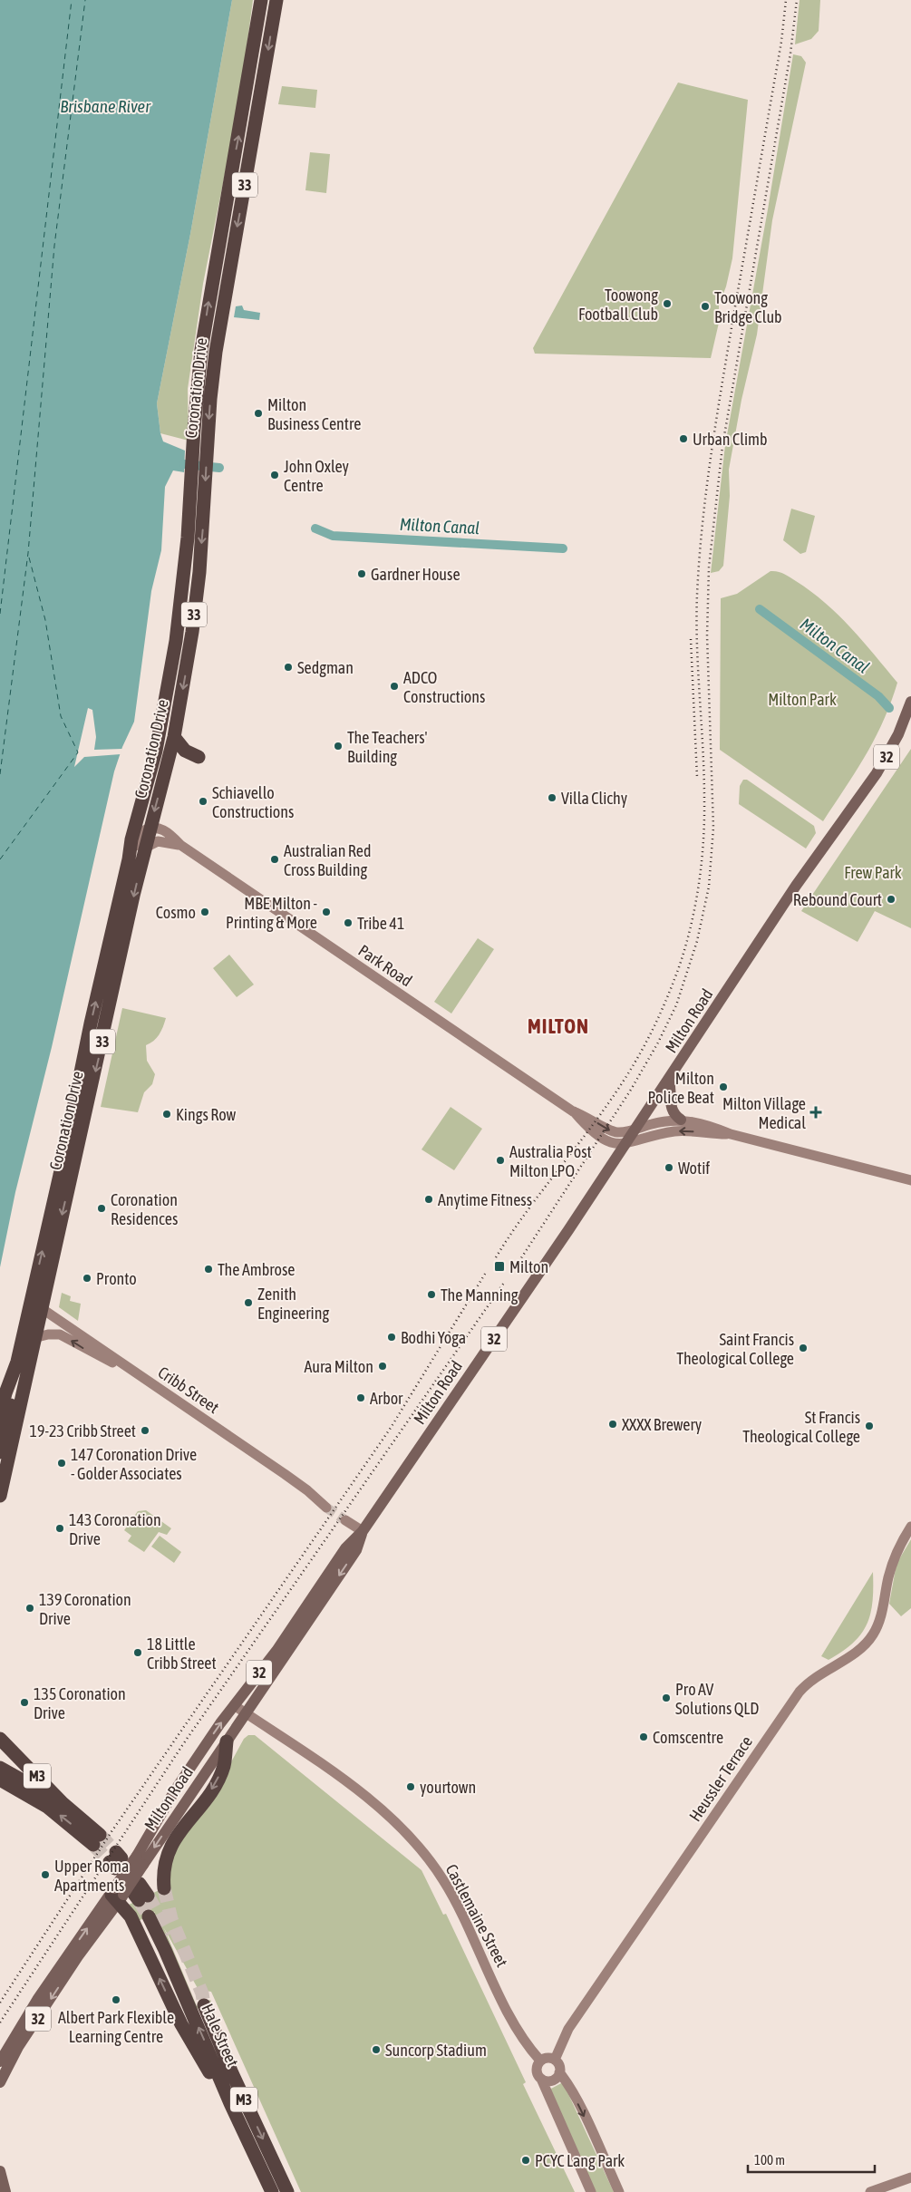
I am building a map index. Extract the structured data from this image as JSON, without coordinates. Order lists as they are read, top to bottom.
{
  "streets": {
    "highway": [
      "33",
      "Coronation Drive",
      "M3",
      "Hale Street"
    ],
    "main road": ["32", "Milton Road"],
    "street": [
      "Park Road",
      "Cribb Street",
      "Heussler Terrace",
      "Castlemaine Street"
    ]
  },
  "crossings": [
    ["Coronation Drive", "Park Road"],
    ["Coronation Drive", "Cribb Street"],
    ["Park Road", "Milton Road"],
    ["Milton Road", "Castlemaine Street"],
    ["Heussler Terrace", "Castlemaine Street"]
  ],
  "districts": ["MILTON"],
  "water": ["Brisbane River", "Milton Canal"],
  "parks": ["Milton Park", "Frew Park"],
  "places": {
    "other": [
      "Toowong Football Club",
      "Toowong Bridge Club",
      "Milton Business Centre",
      "Urban Climb",
      "John Oxley Centre",
      "Gardner House",
      "Sedgman",
      "ADCO Constructions",
      "The Teachers' Building",
      "Villa Clichy",
      "Schiavello Constructions",
      "Australian Red Cross Building",
      "Rebound Court",
      "Cosmo",
      "MBE Milton - Printing & More",
      "Tribe 41",
      "Milton Police Beat",
      "Kings Row",
      "Australia Post Milton LPO",
      "Wotif",
      "Anytime Fitness",
      "Coronation Residences",
      "The Ambrose",
      "Pronto",
      "The Manning",
      "Zenith Engineering",
      "Bodhi Yoga",
      "Saint Francis Theological College",
      "Aura Milton",
      "Arbor",
      "XXXX Brewery",
      "St Francis Theological College",
      "19-23 Cribb Street",
      "147 Coronation Drive - Golder Associates",
      "143 Coronation Drive",
      "139 Coronation Drive",
      "18 Little Cribb Street",
      "Pro AV Solutions QLD",
      "135 Coronation Drive",
      "Comscentre",
      "yourtown",
      "Upper Roma Apartments",
      "Albert Park Flexible Learning Centre",
      "Suncorp Stadium",
      "PCYC Lang Park"
    ],
    "health": ["Milton Village Medical"],
    "transit": ["Milton"]
  },
  "scale_bar": "100 m"
}
